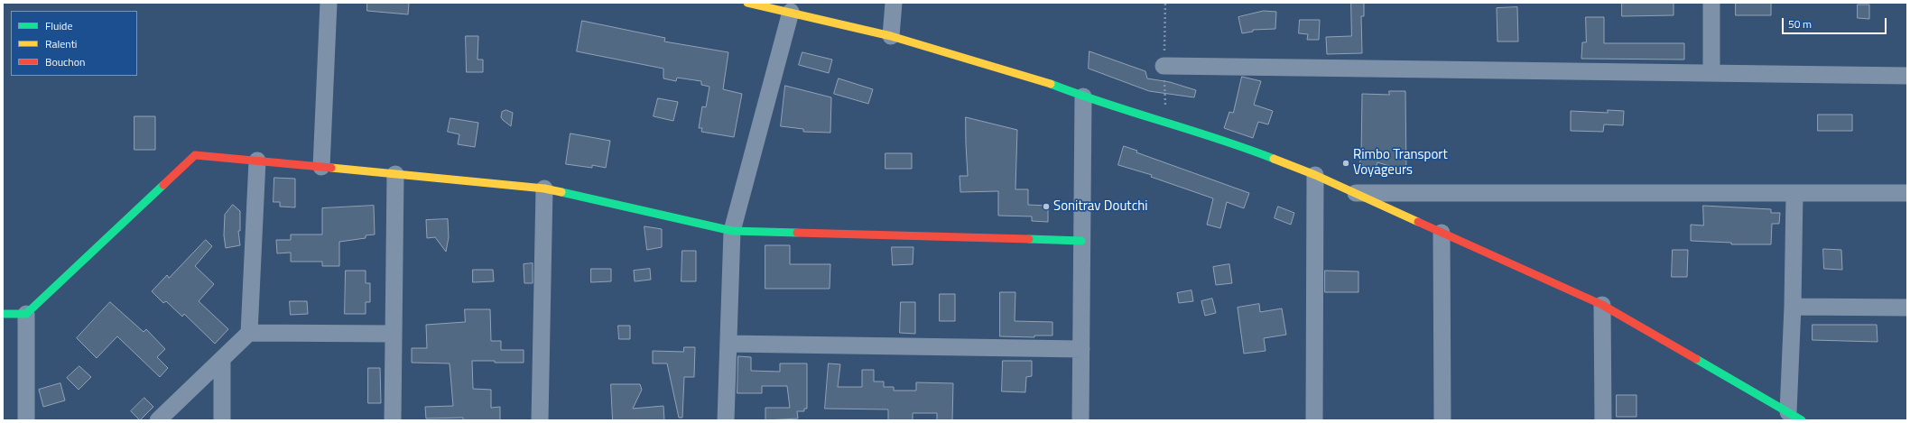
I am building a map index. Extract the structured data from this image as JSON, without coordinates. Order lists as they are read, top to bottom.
{
  "places": ["Rimbo Transport Voyageurs", "Sonitrav Doutchi"],
  "legend": ["Fluide", "Ralenti", "Bouchon"],
  "scale_bar": "50 m"
}
